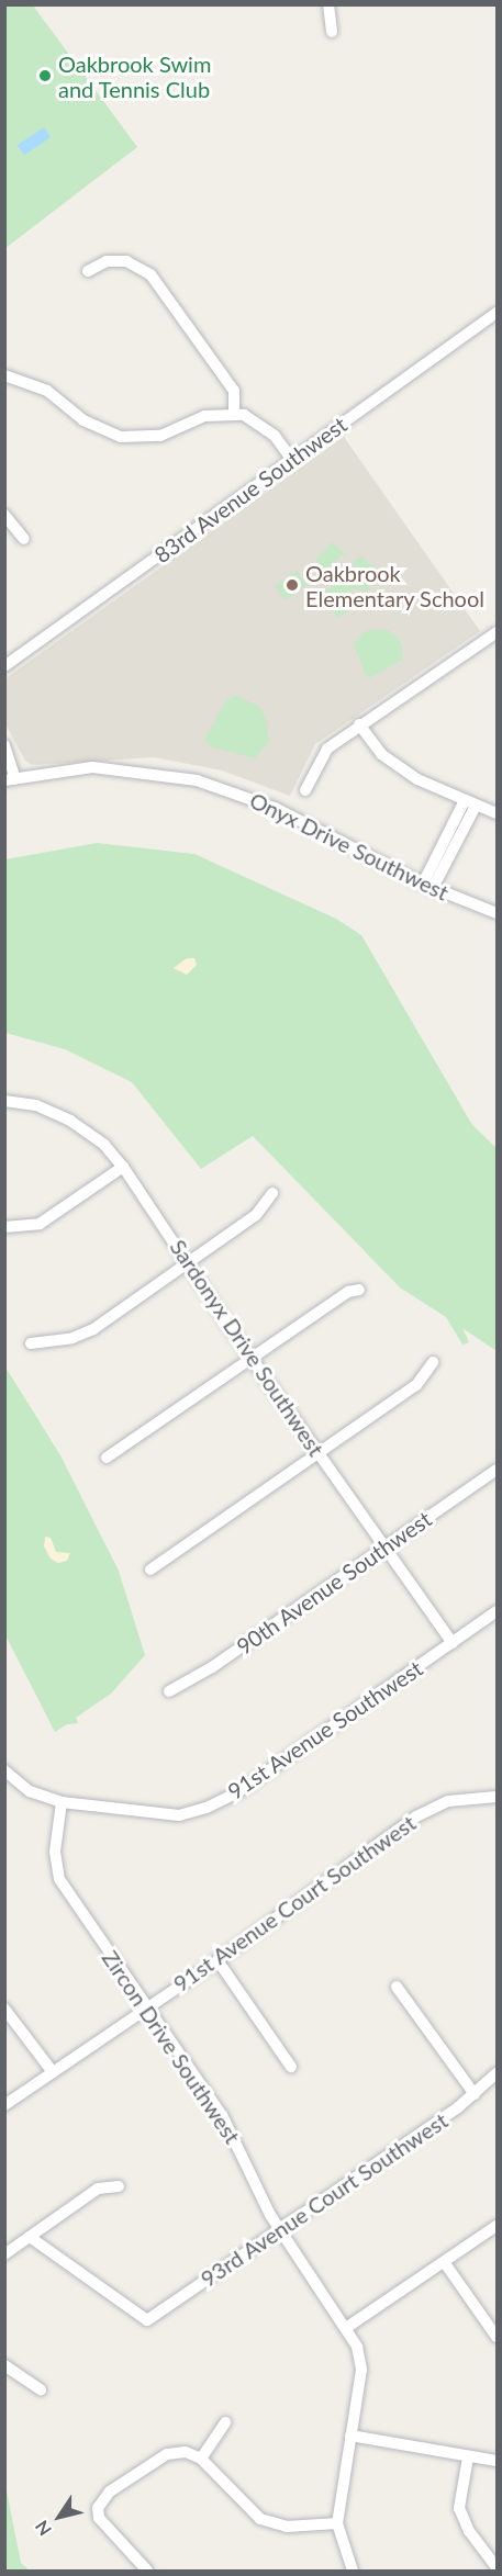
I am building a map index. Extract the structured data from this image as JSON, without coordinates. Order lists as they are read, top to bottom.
{
  "streets": {
    "street": [
      "83rd Avenue Southwest",
      "Onyx Drive Southwest",
      "Sardonyx Drive Southwest",
      "90th Avenue Southwest",
      "91st Avenue Southwest",
      "91st Avenue Court Southwest",
      "Zircon Drive Southwest",
      "93rd Avenue Court Southwest"
    ]
  },
  "crossings": [
    ["Sardonyx Drive Southwest", "90th Avenue Southwest"],
    ["Sardonyx Drive Southwest", "91st Avenue Southwest"],
    ["91st Avenue Southwest", "Zircon Drive Southwest"],
    ["91st Avenue Court Southwest", "Zircon Drive Southwest"],
    ["Zircon Drive Southwest", "93rd Avenue Court Southwest"]
  ],
  "places": ["Oakbrook Swim and Tennis Club", "Oakbrook Elementary School"],
  "north": "bottom left"
}
